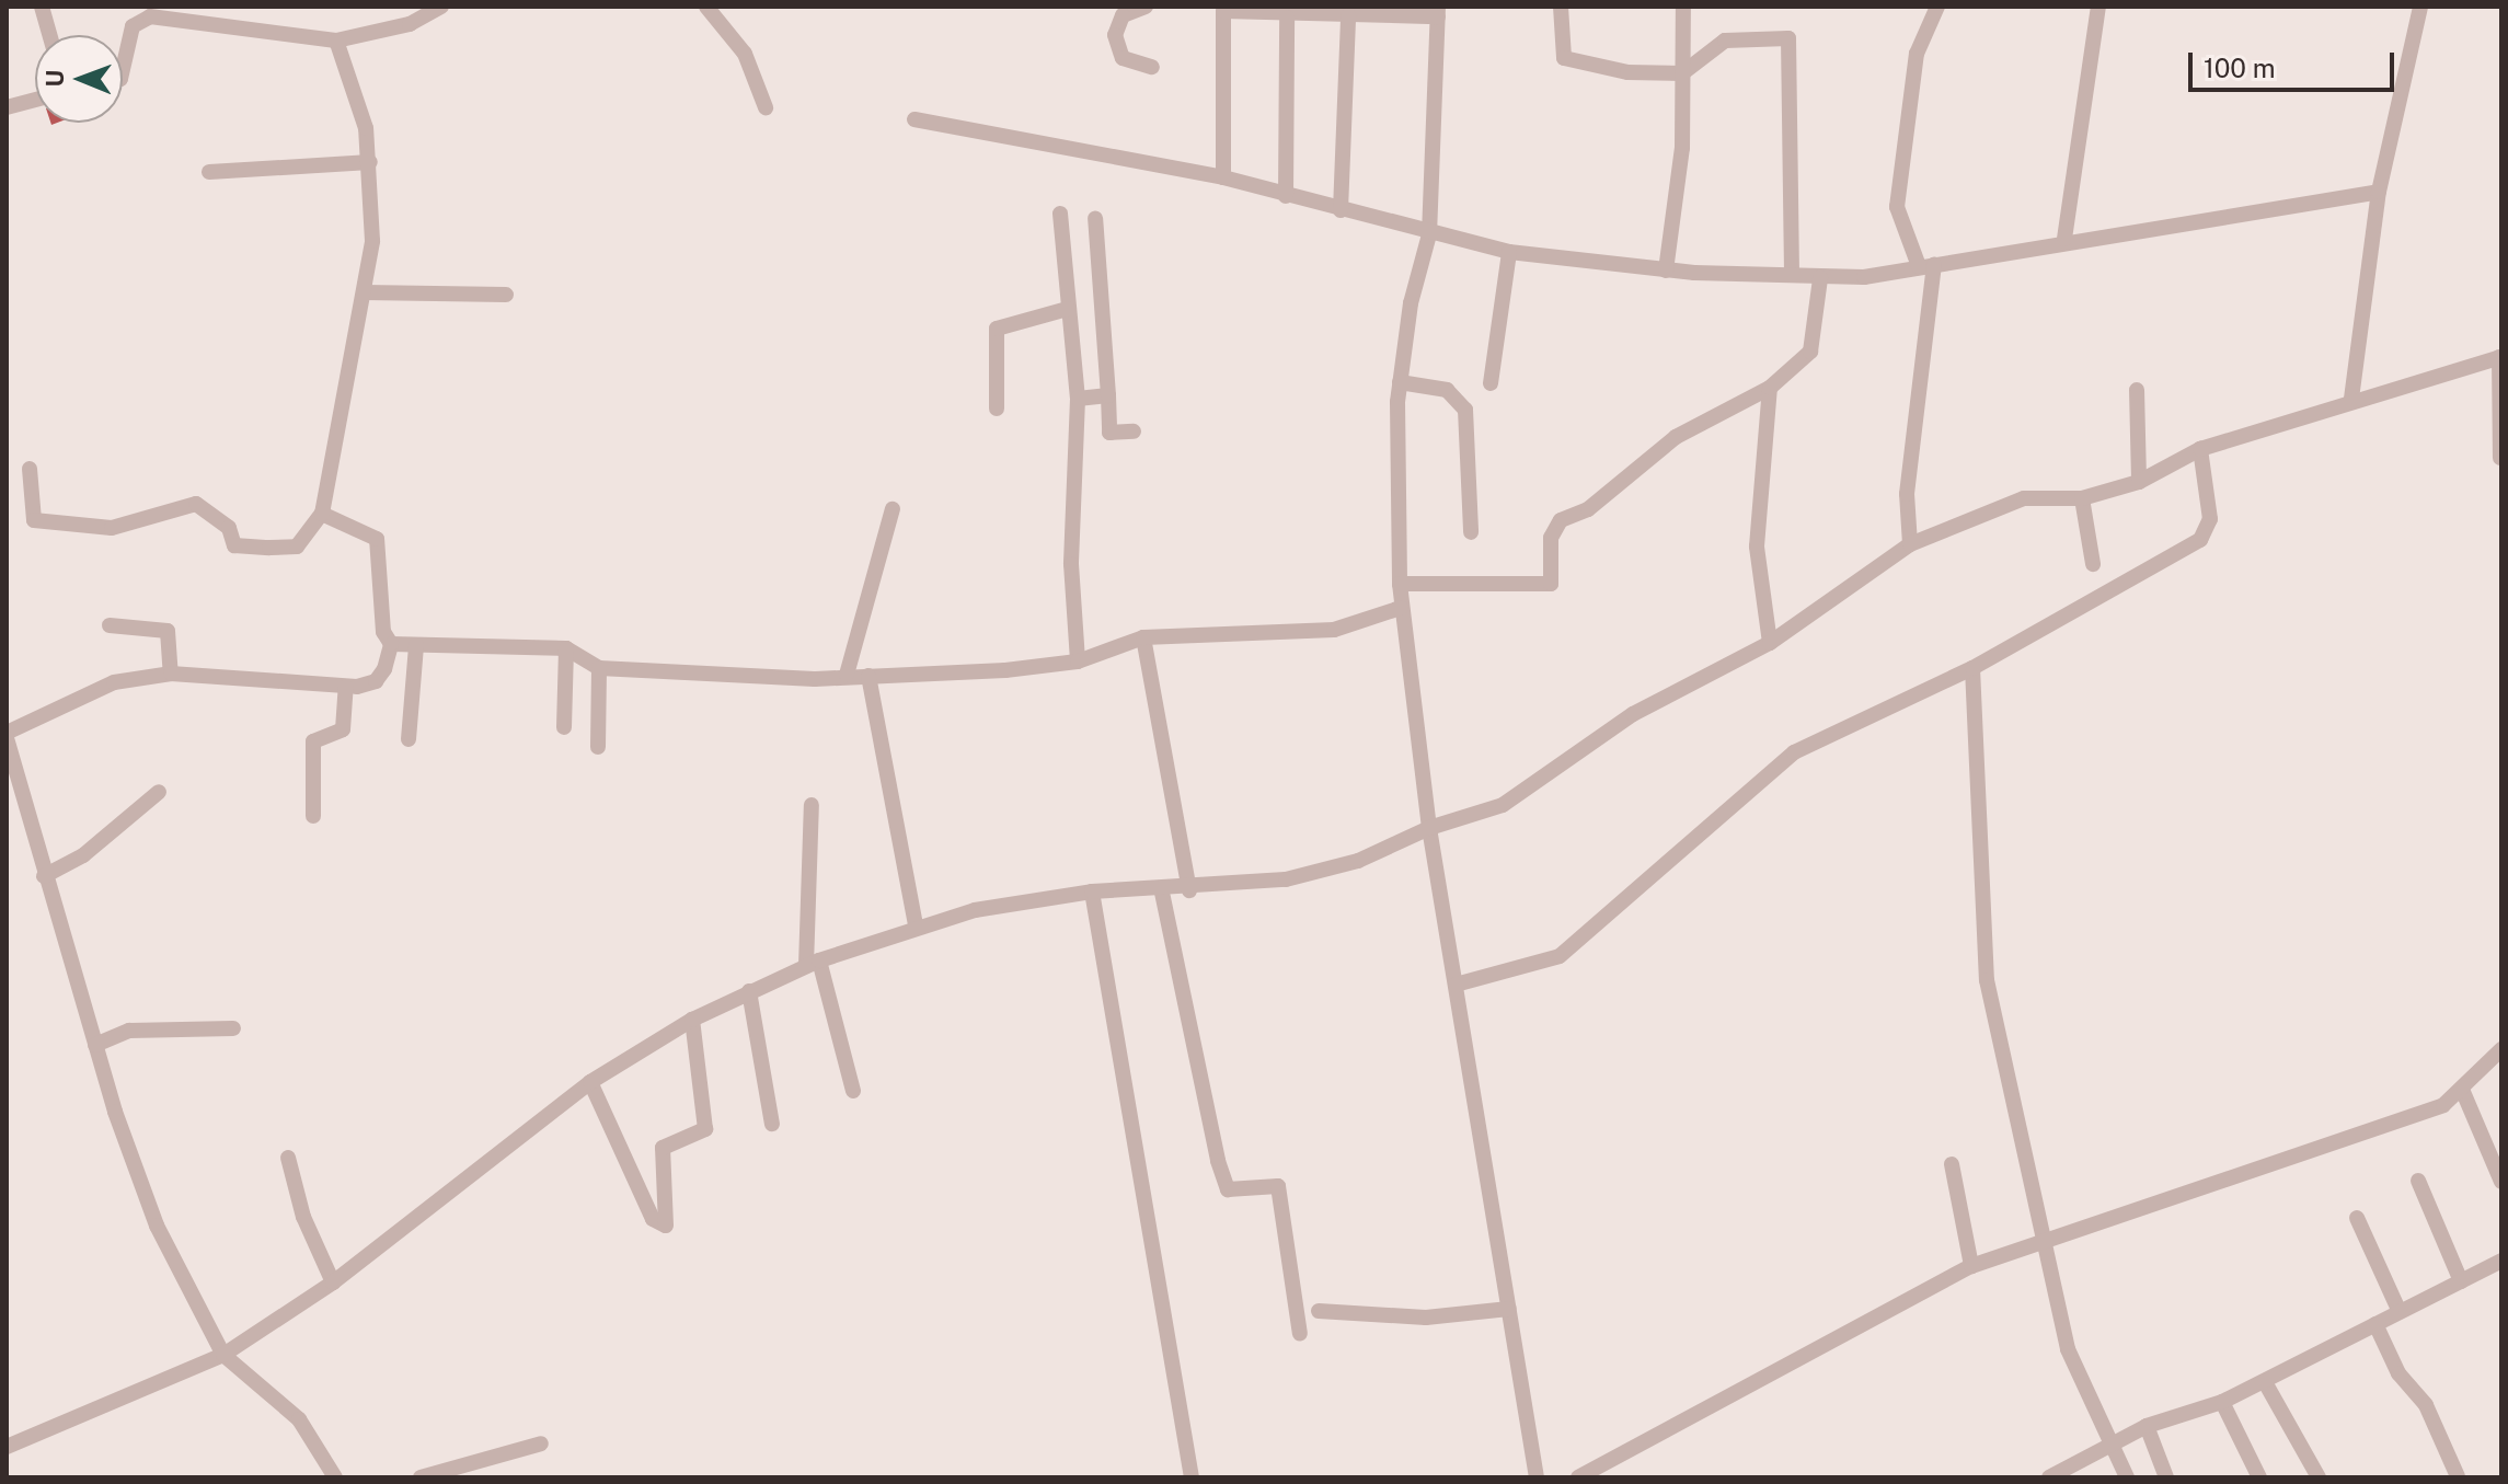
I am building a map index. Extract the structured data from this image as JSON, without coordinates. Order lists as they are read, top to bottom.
{
  "scale_bar": "100 m",
  "north": "left"
}
